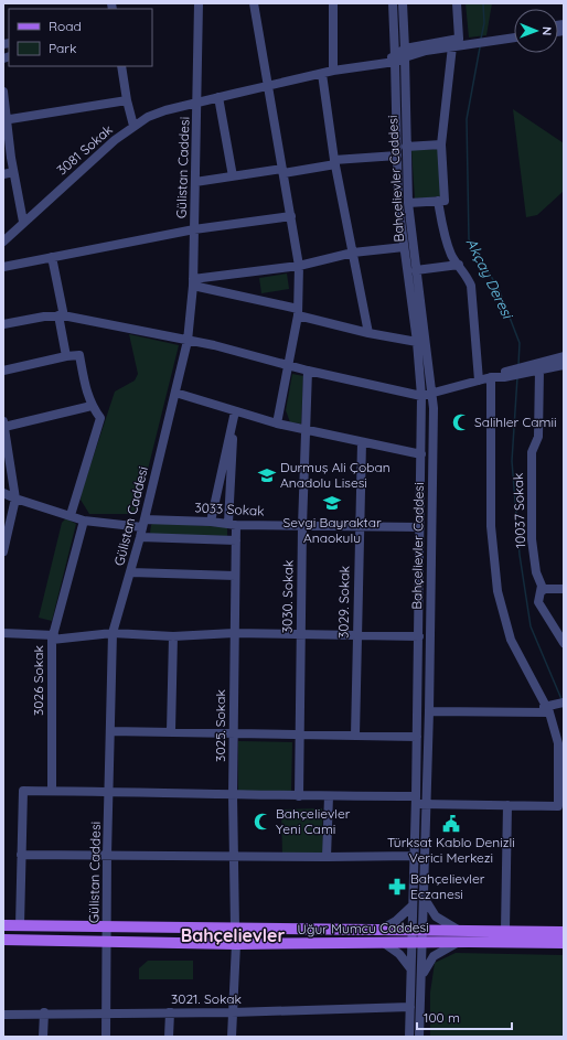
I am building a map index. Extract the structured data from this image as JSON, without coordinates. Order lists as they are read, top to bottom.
{
  "streets": {
    "main road": ["Uğur Mumcu Caddesi"],
    "street": [
      "3081 Sokak",
      "Gülistan Caddesi",
      "Bahçelievler Caddesi",
      "3033 Sokak",
      "10037 Sokak",
      "3030. Sokak",
      "3029. Sokak",
      "3026 Sokak",
      "3025. Sokak",
      "3021. Sokak"
    ]
  },
  "crossings": [
    ["3081 Sokak", "Gülistan Caddesi"],
    ["3081 Sokak", "Bahçelievler Caddesi"],
    ["Gülistan Caddesi", "3033 Sokak"],
    ["Gülistan Caddesi", "Uğur Mumcu Caddesi"],
    ["Gülistan Caddesi", "3021. Sokak"],
    ["Bahçelievler Caddesi", "3033 Sokak"],
    ["Bahçelievler Caddesi", "Uğur Mumcu Caddesi"],
    ["Bahçelievler Caddesi", "3021. Sokak"],
    ["3033 Sokak", "3030. Sokak"],
    ["3033 Sokak", "3029. Sokak"],
    ["3033 Sokak", "3026 Sokak"],
    ["3033 Sokak", "3025. Sokak"],
    ["3025. Sokak", "Uğur Mumcu Caddesi"]
  ],
  "districts": ["Bahçelievler"],
  "water": ["Akçay Deresi"],
  "places": {
    "mosque": ["Salihler Camii", "Bahçelievler Yeni Cami"],
    "school or university": ["Durmuş Ali Çoban Anadolu Lisesi", "Sevgi Bayraktar Anaokulu"],
    "public building": ["Türksat Kablo Denizli Verici Merkezi"],
    "pharmacy": ["Bahçelievler Eczanesi"]
  },
  "legend": ["Road", "Park"],
  "scale_bar": "100 m",
  "north": "right"
}
